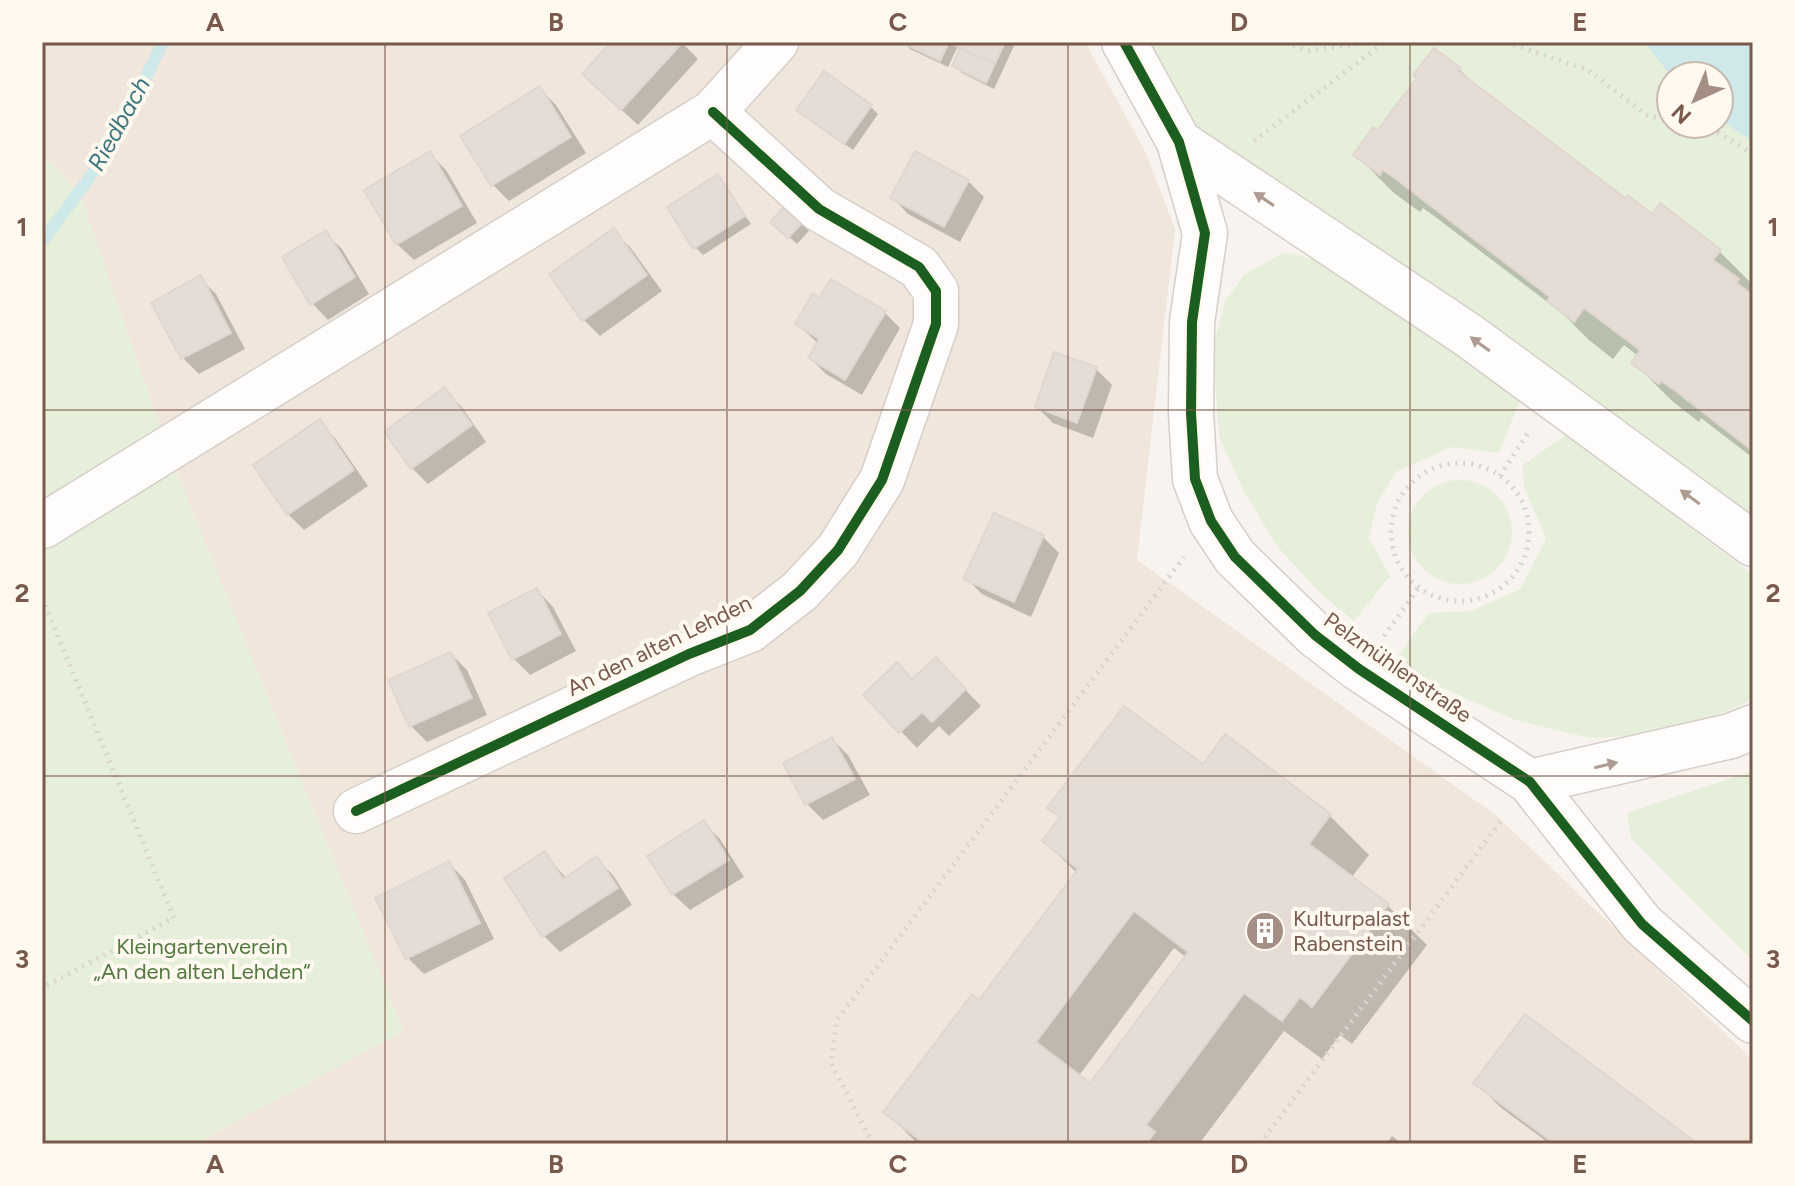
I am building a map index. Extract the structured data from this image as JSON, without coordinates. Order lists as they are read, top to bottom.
{
  "streets": {
    "street": ["An den alten Lehden", "Pelzmühlenstraße"]
  },
  "water": ["Riedbach"],
  "parks": ["Kleingartenverein „An den alten Lehden“"],
  "places": {
    "building": ["Kulturpalast Rabenstein"]
  },
  "north": "bottom left",
  "grid": {
    "columns": [
      "A",
      "B",
      "C",
      "D",
      "E"
    ],
    "rows": ["1", "2", "3"]
  }
}
